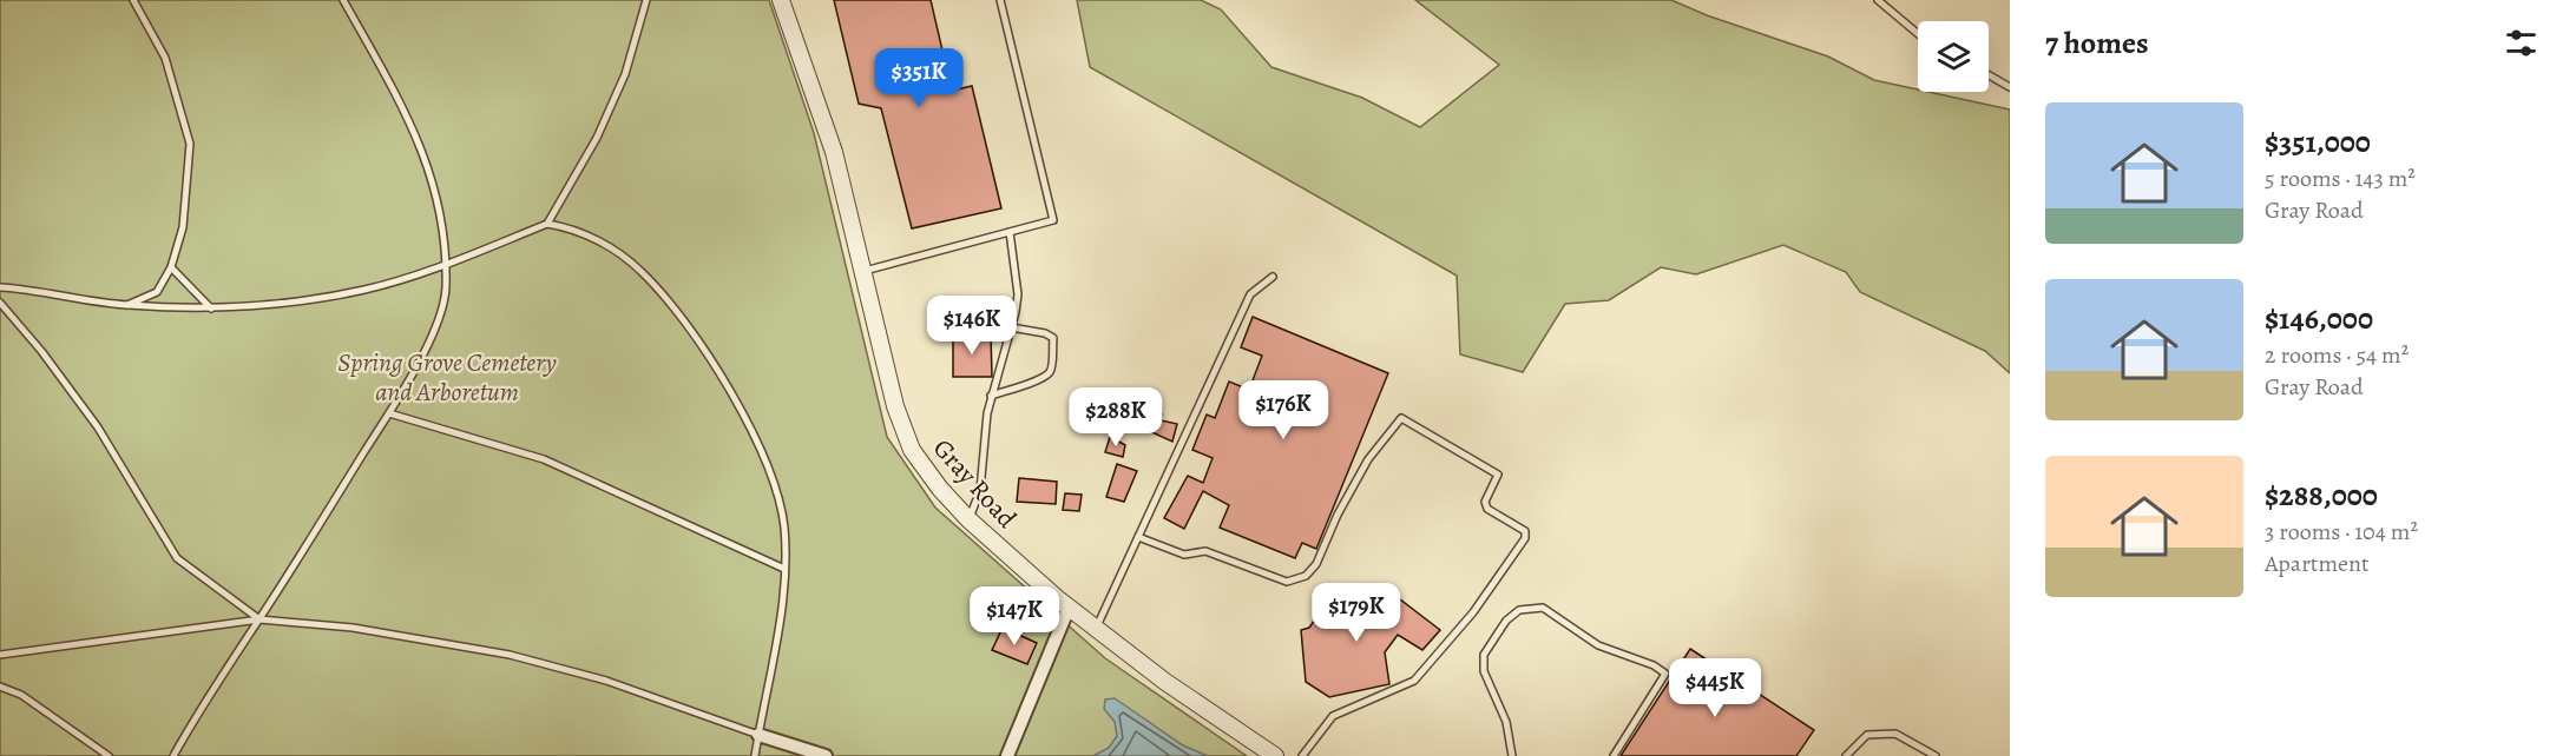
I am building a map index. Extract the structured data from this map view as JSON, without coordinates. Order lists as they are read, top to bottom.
{
  "streets": {
    "street": ["Gray Road"]
  },
  "parks": ["Spring Grove Cemetery and Arboretum"],
  "page": {
    "heading": "7 homes",
    "price": [
      "$351K",
      "$146K",
      "$176K",
      "$288K",
      "$179K",
      "$147K",
      "$445K"
    ],
    "list": [
      {
        "name": "$351,000",
        "note": "5 rooms · 143 m² · Gray Road"
      },
      {
        "name": "$146,000",
        "note": "2 rooms · 54 m² · Gray Road"
      },
      {
        "name": "$288,000",
        "note": "3 rooms · 104 m² · Apartment"
      }
    ]
  }
}
